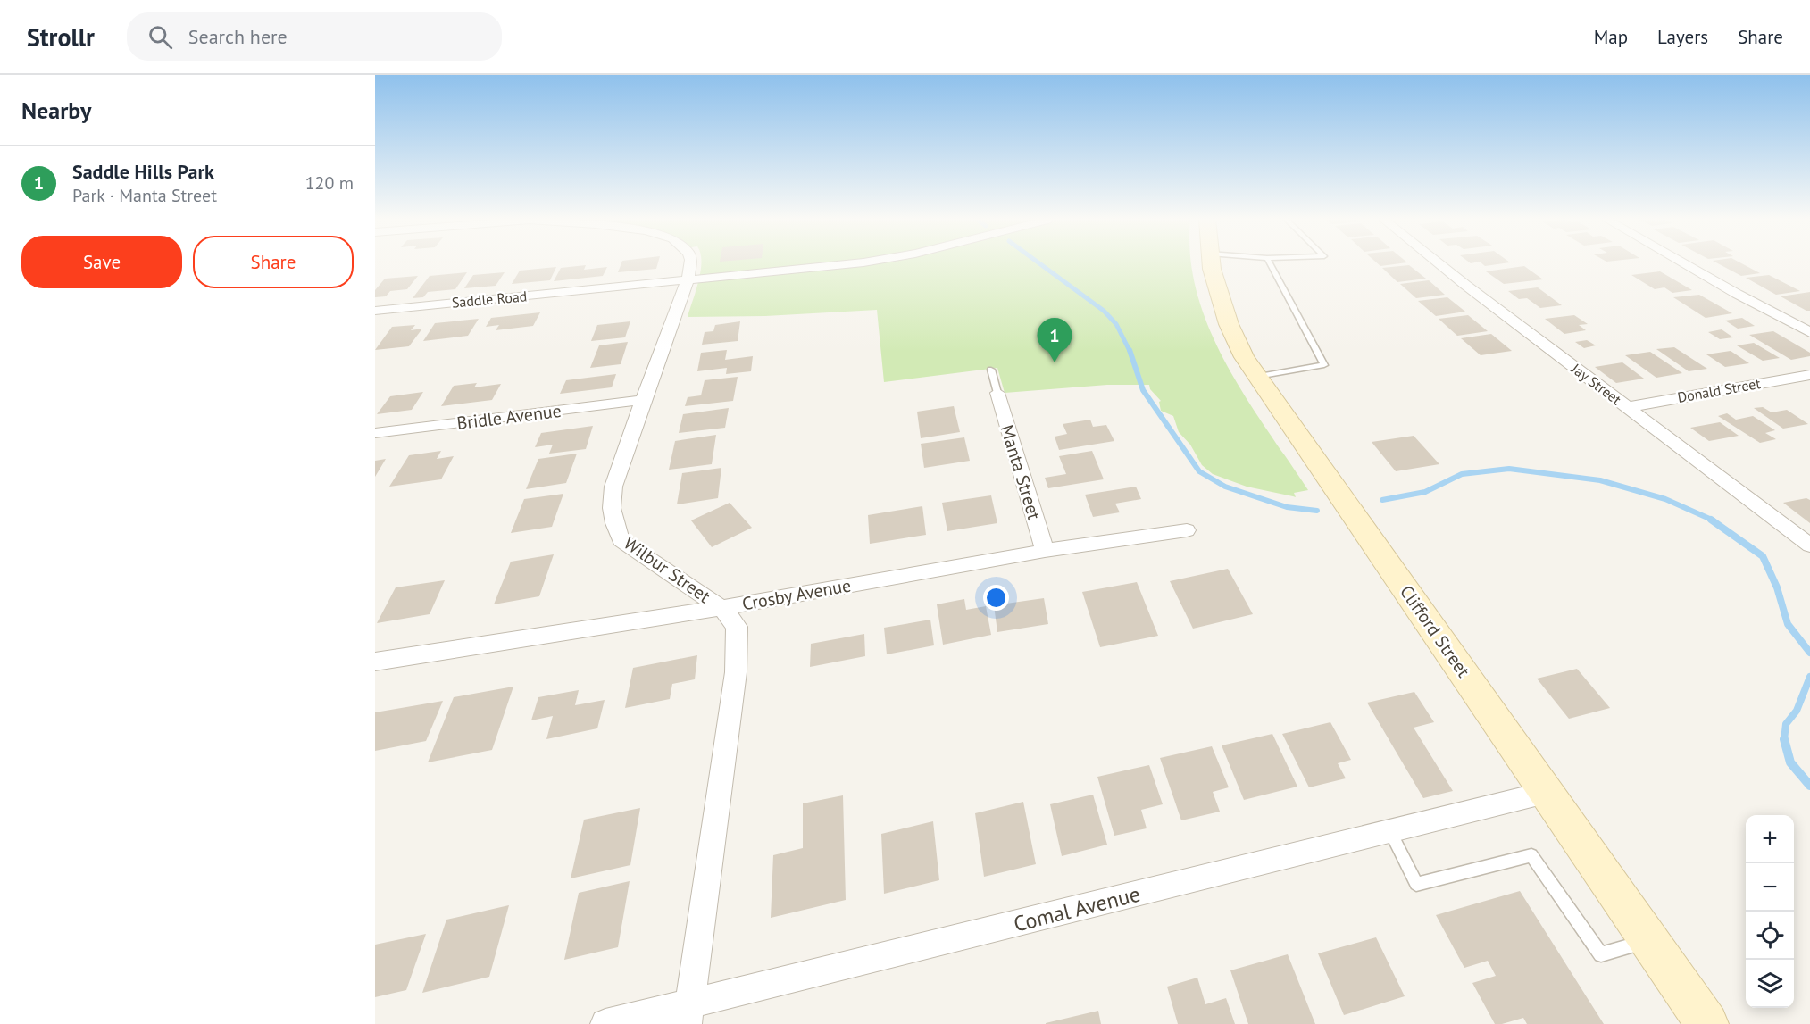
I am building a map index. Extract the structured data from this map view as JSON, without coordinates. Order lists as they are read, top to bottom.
{
  "streets": {
    "main road": ["Clifford Street"],
    "street": [
      "Saddle Road",
      "Jay Street",
      "Donald Street",
      "Bridle Avenue",
      "Manta Street",
      "Wilbur Street",
      "Crosby Avenue",
      "Comal Avenue"
    ]
  },
  "crossings": [
    ["Saddle Road", "Wilbur Street"],
    ["Jay Street", "Donald Street"],
    ["Bridle Avenue", "Wilbur Street"],
    ["Manta Street", "Crosby Avenue"],
    ["Wilbur Street", "Crosby Avenue"],
    ["Wilbur Street", "Comal Avenue"],
    ["Clifford Street", "Comal Avenue"]
  ],
  "page": {
    "header": "Strollr",
    "search": "Search here",
    "nav": ["Map", "Layers", "Share"],
    "heading": "Nearby",
    "list": [
      {
        "mark": "1",
        "name": "Saddle Hills Park",
        "note": "Park · Manta Street",
        "value": "120 m"
      }
    ],
    "buttons": ["Save", "Share"],
    "pins": "1",
    "map_buttons": ["+", "−"]
  }
}
